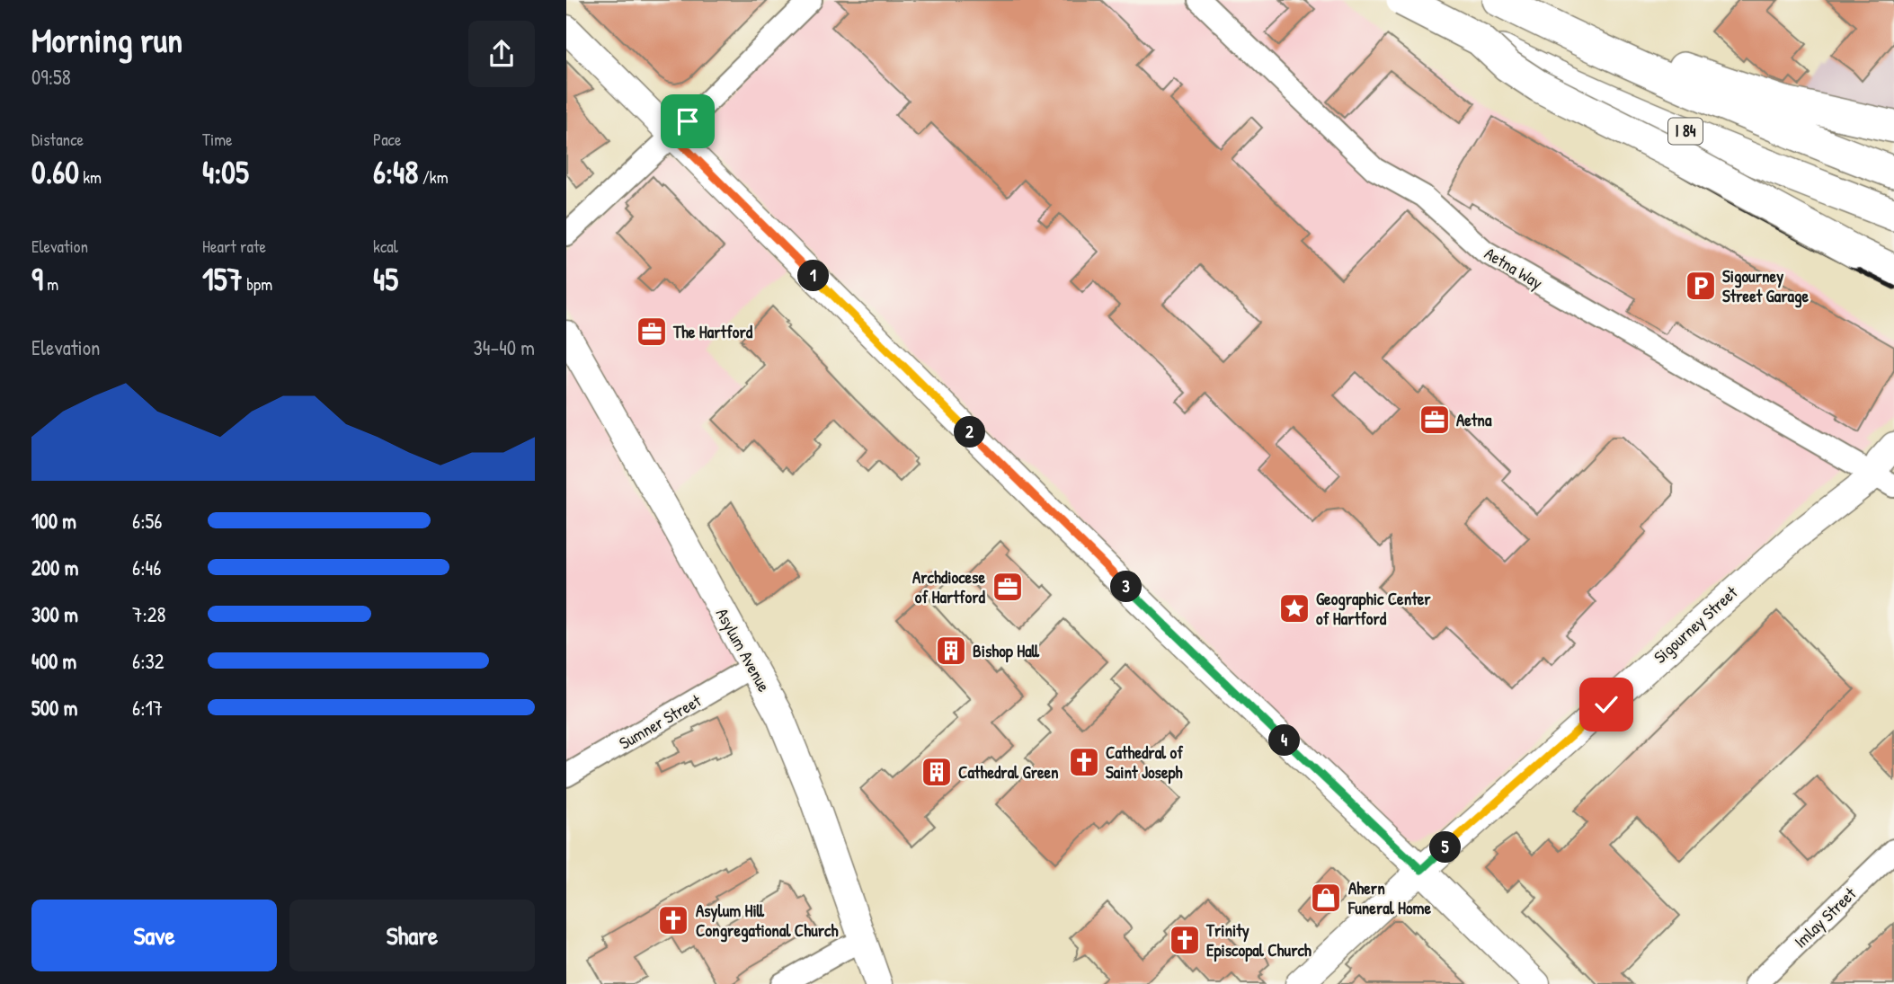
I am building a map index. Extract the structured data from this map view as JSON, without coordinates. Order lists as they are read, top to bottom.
{
  "streets": {
    "highway": ["I 84"],
    "main road": ["Sigourney Street", "Asylum Avenue"],
    "street": ["Aetna Way", "Sumner Street", "Imlay Street"]
  },
  "crossings": [
    ["Aetna Way", "Sigourney Street"],
    ["Asylum Avenue", "Sumner Street"]
  ],
  "places": {
    "parking": ["Sigourney Street Garage"],
    "office": ["The Hartford", "Aetna", "Archdiocese of Hartford"],
    "place": ["Geographic Center of Hartford"],
    "building": ["Bishop Hall", "Cathedral Green"],
    "church": ["Cathedral of Saint Joseph", "Asylum Hill Congregational Church", "Trinity Episcopal Church"],
    "shop": ["Ahern Funeral Home"]
  },
  "page": {
    "heading": ["Morning run", "09:58"],
    "stats": [
      ["Distance", "0.60 km"],
      ["Time", "4:05"],
      ["Pace", "6:48 /km"],
      ["Elevation", "9 m"],
      ["Heart rate", "157 bpm"],
      ["kcal", "45"]
    ],
    "pins": [
      "1",
      "2",
      "3",
      "4",
      "5"
    ],
    "chart": ["Elevation", "34–40 m"],
    "list": [
      {
        "name": "100 m",
        "note": "6:56"
      },
      {
        "name": "200 m",
        "note": "6:46"
      },
      {
        "name": "300 m",
        "note": "7:28"
      },
      {
        "name": "400 m",
        "note": "6:32"
      },
      {
        "name": "500 m",
        "note": "6:17"
      }
    ],
    "buttons": ["Save", "Share"]
  }
}
